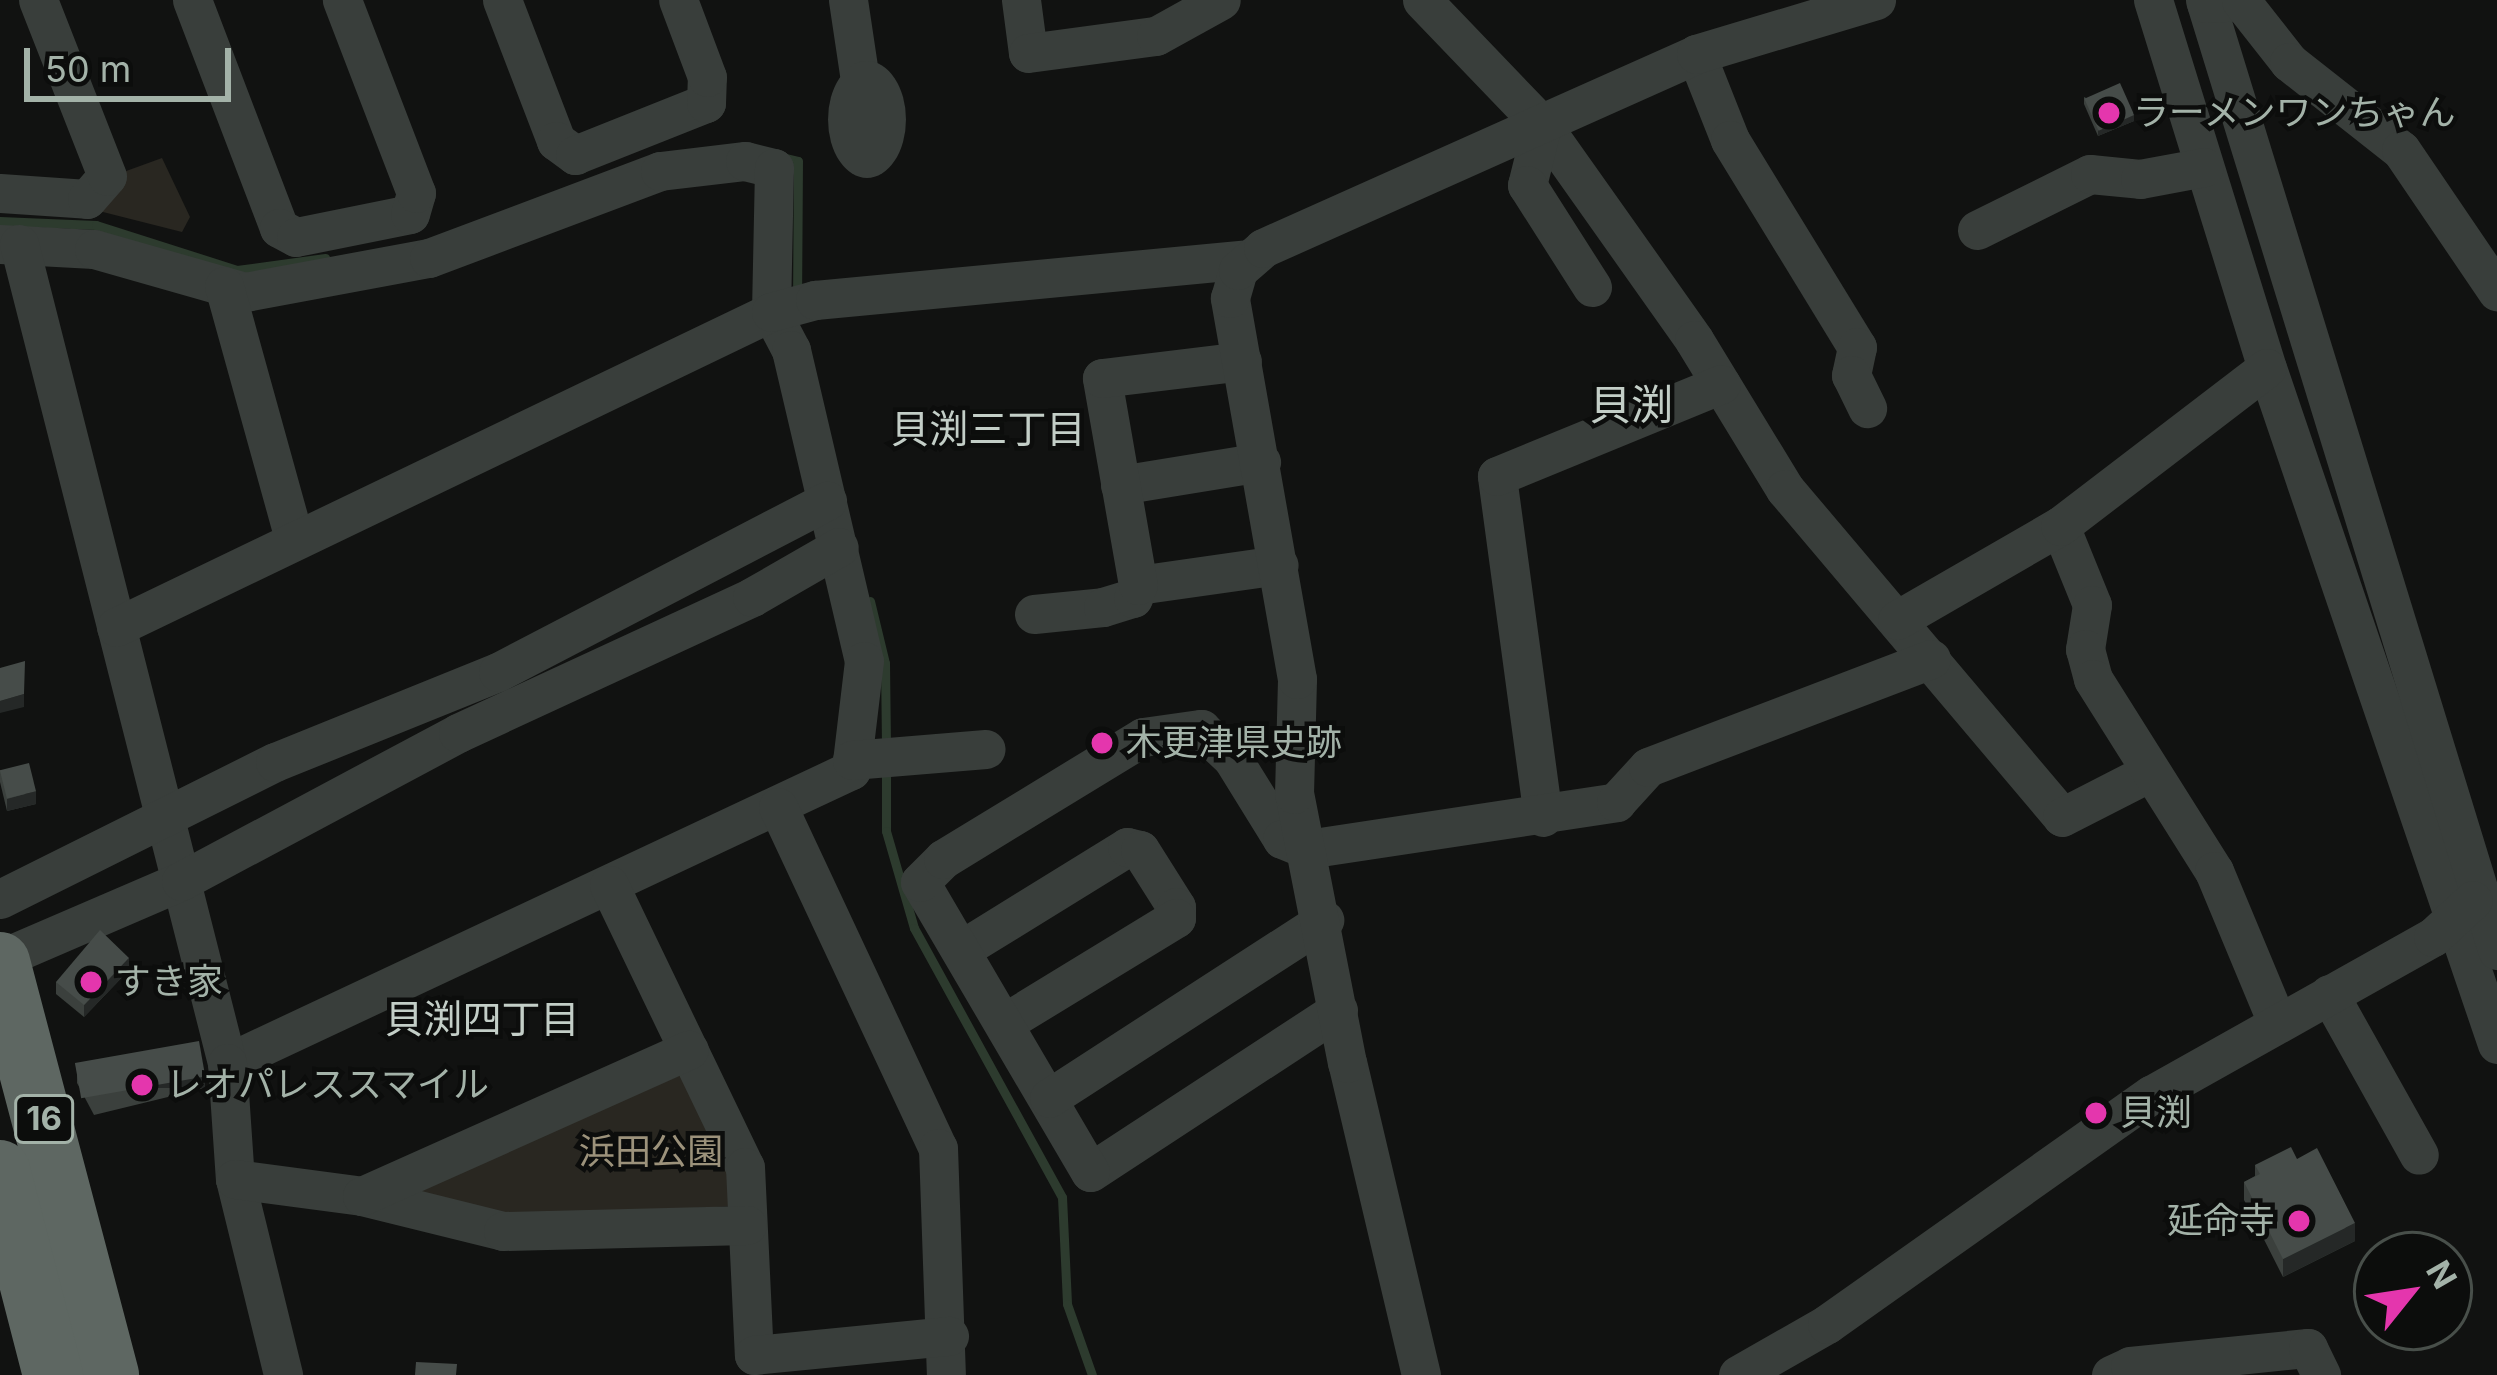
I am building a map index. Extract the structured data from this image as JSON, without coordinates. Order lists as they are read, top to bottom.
{
  "streets": {
    "highway": ["16"]
  },
  "districts": ["貝渕", "貝渕三丁目", "貝渕四丁目"],
  "parks": ["浜田公園"],
  "places": [
    "ラーメンワンちゃん",
    "木更津県史跡",
    "すき家",
    "レオパレススマイル",
    "貝渕",
    "延命寺"
  ],
  "scale_bar": "50 m",
  "north": "top right"
}
